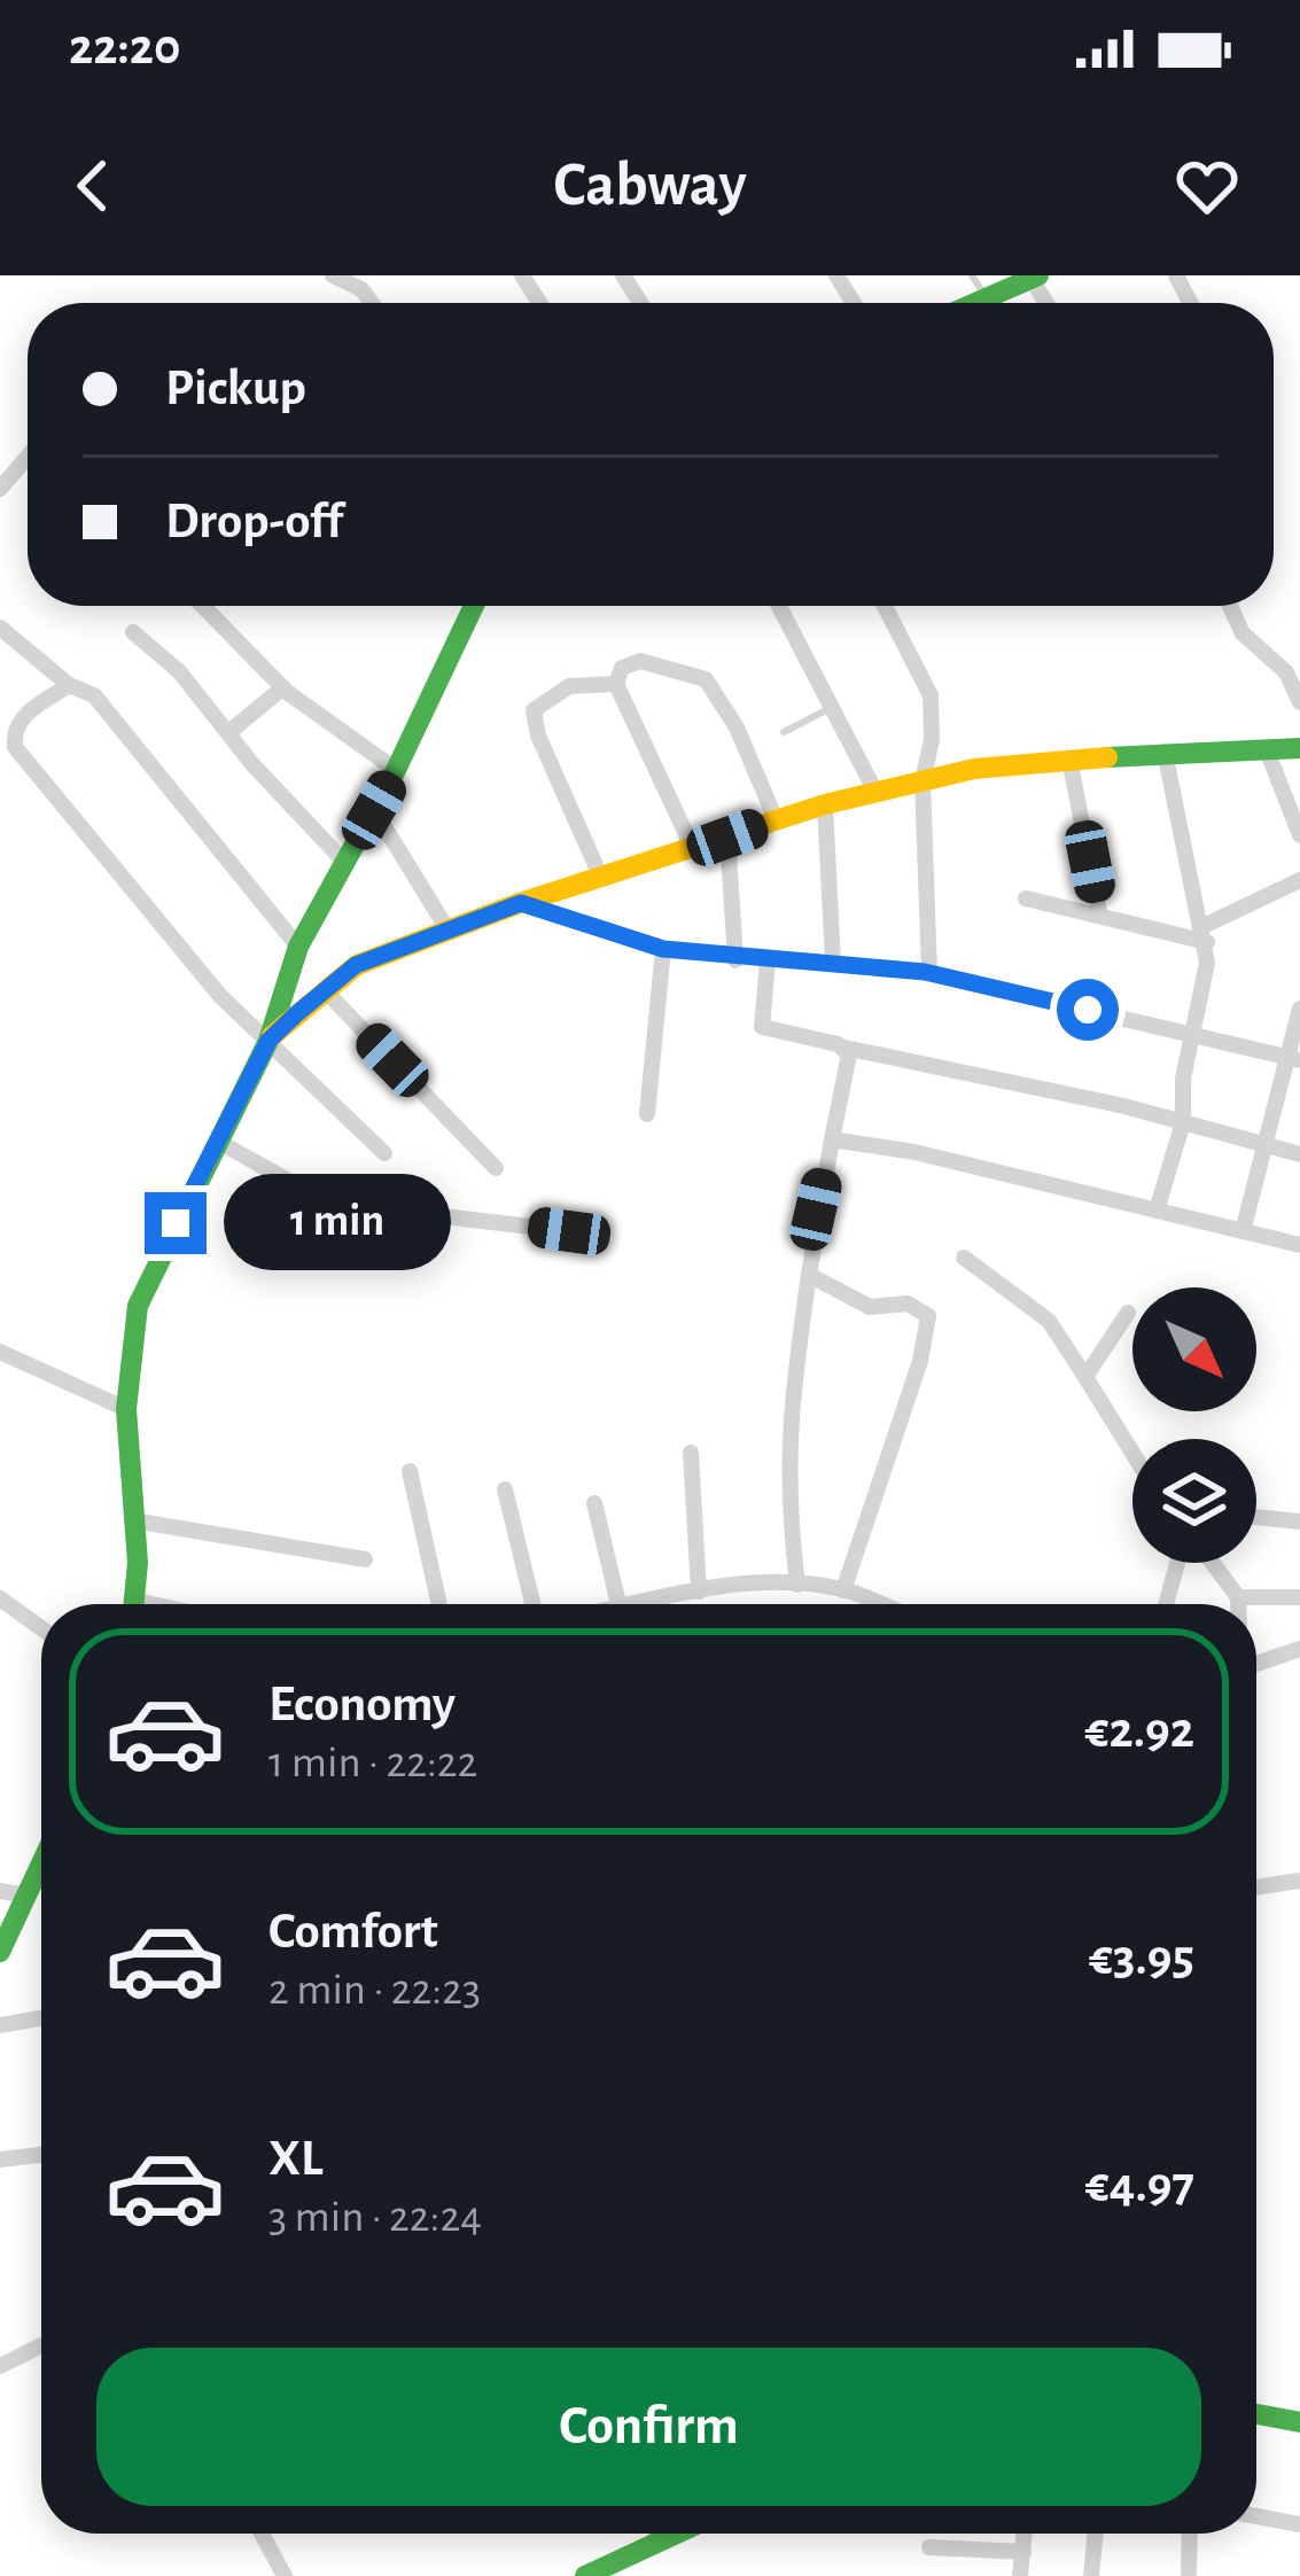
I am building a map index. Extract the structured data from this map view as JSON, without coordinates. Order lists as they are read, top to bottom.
{
  "north": "bottom right",
  "page": {
    "status": "22:20",
    "header": "Cabway",
    "banner": ["Pickup", "Drop-off"],
    "bubble": "1 min",
    "list": [
      {
        "name": "Economy",
        "note": "1 min · 22:22",
        "value": "€2.92"
      },
      {
        "name": "Comfort",
        "note": "2 min · 22:23",
        "value": "€3.95"
      },
      {
        "name": "XL",
        "note": "3 min · 22:24",
        "value": "€4.97"
      }
    ],
    "buttons": "Confirm"
  }
}
